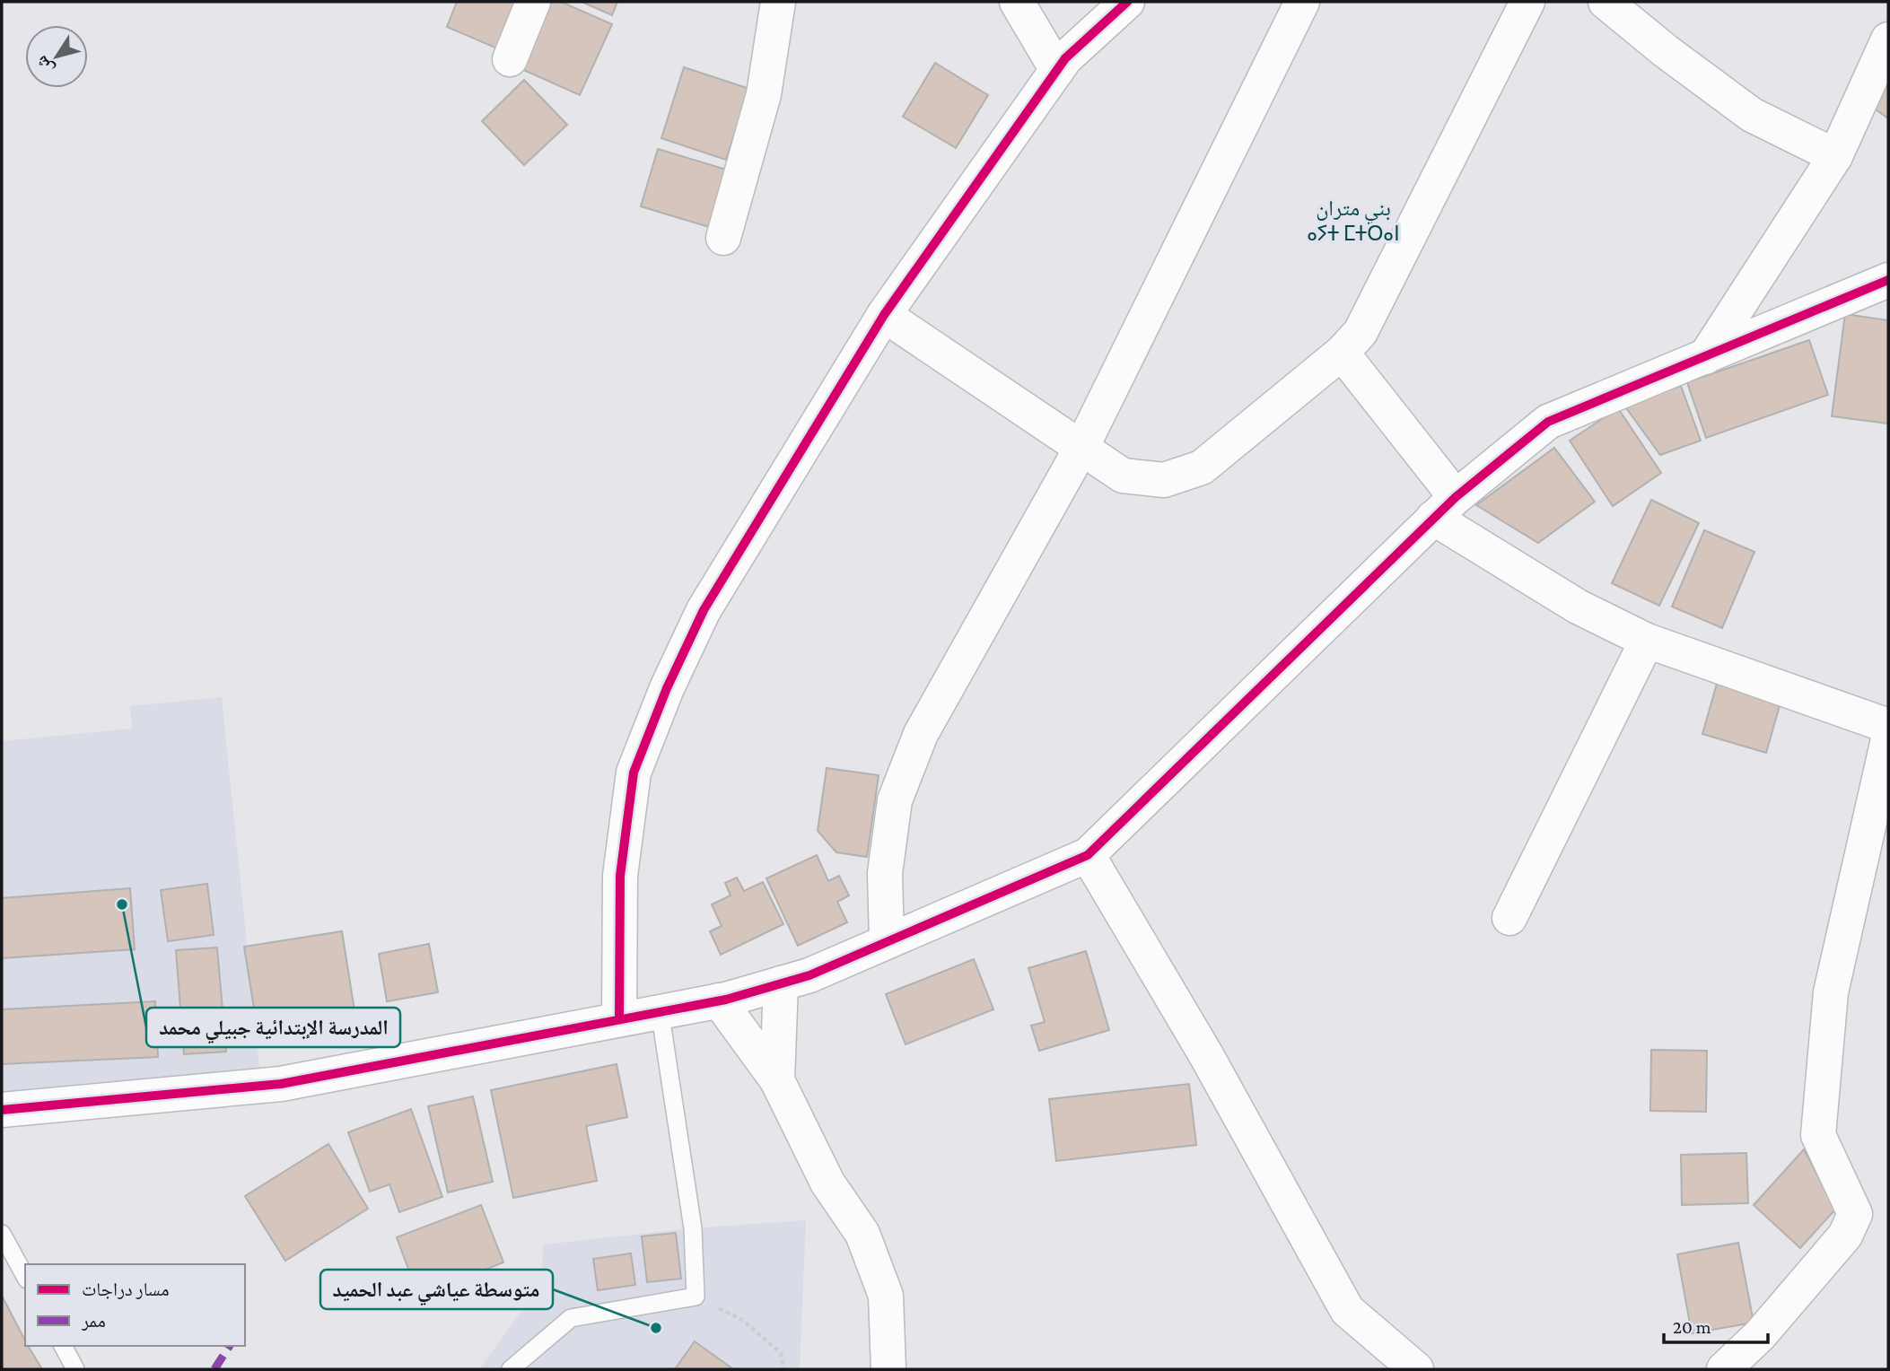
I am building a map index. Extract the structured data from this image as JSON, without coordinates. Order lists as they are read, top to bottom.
{
  "districts": ["بني متران ⴰⵢⵜ ⵎⵜⵔⴰⵏ"],
  "places": ["المدرسة الإبتدائية جبيلي محمد", "متوسطة عياشي عبد الحميد"],
  "legend": ["مسار دراجات", "ممر"],
  "scale_bar": "20 m",
  "north": "bottom left"
}
